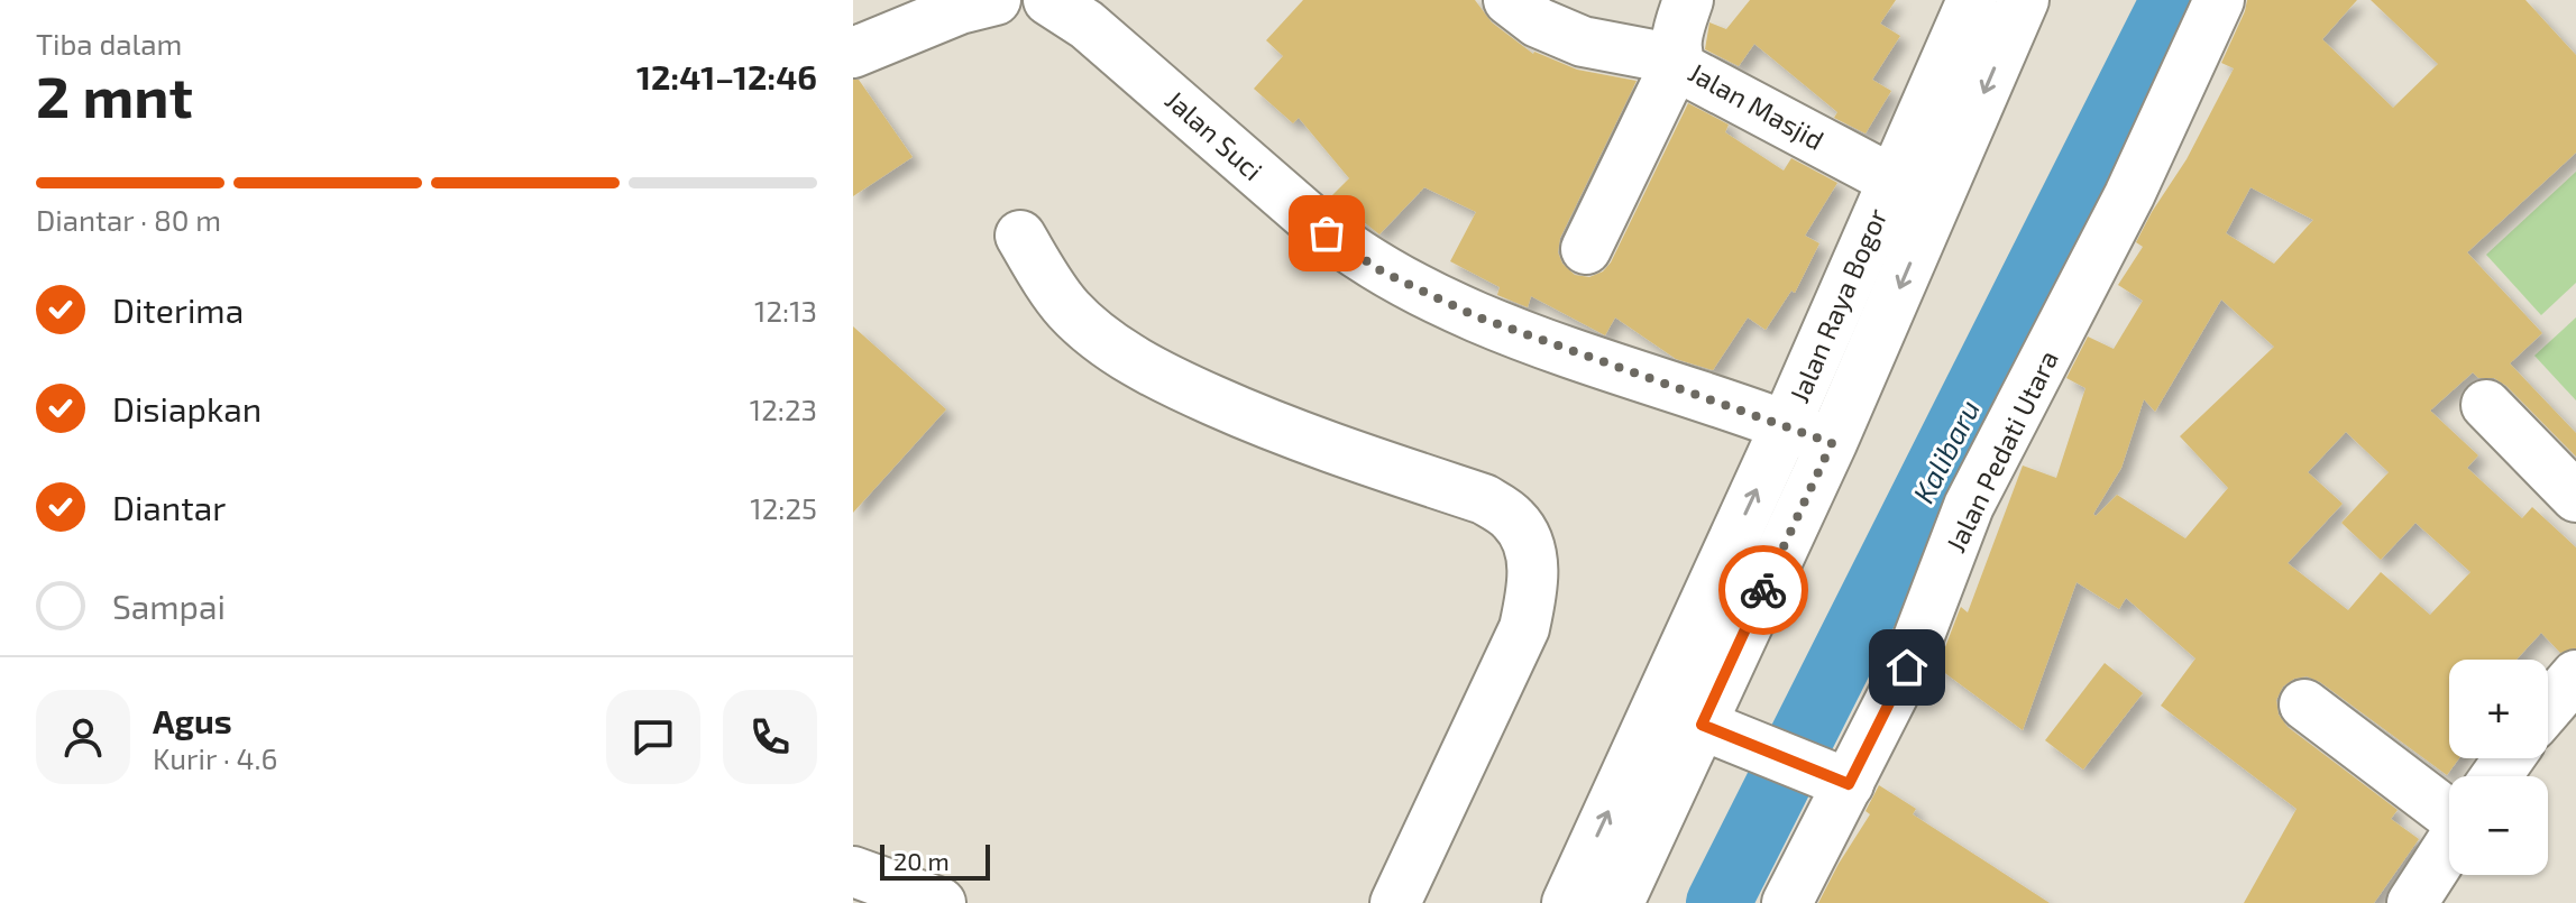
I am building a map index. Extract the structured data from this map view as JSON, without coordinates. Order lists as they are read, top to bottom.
{
  "streets": {
    "main road": [
      "Jalan Masjid",
      "Jalan Suci",
      "Jalan Raya Bogor",
      "Jalan Pedati Utara"
    ]
  },
  "crossings": [
    ["Jalan Masjid", "Jalan Raya Bogor"],
    ["Jalan Suci", "Jalan Raya Bogor"]
  ],
  "water": ["Kalibaru"],
  "scale_bar": "20 m",
  "page": {
    "heading": ["2 mnt", "Tiba dalam", "12:41–12:46"],
    "panel": ["Agus", "Kurir · 4.6"],
    "bar": "Diantar · 80 m",
    "list": [
      ["Diterima", "12:13"],
      ["Disiapkan", "12:23"],
      ["Diantar", "12:25"],
      "Sampai"
    ],
    "map_buttons": ["+", "−"],
    "scale": "20 m"
  }
}
